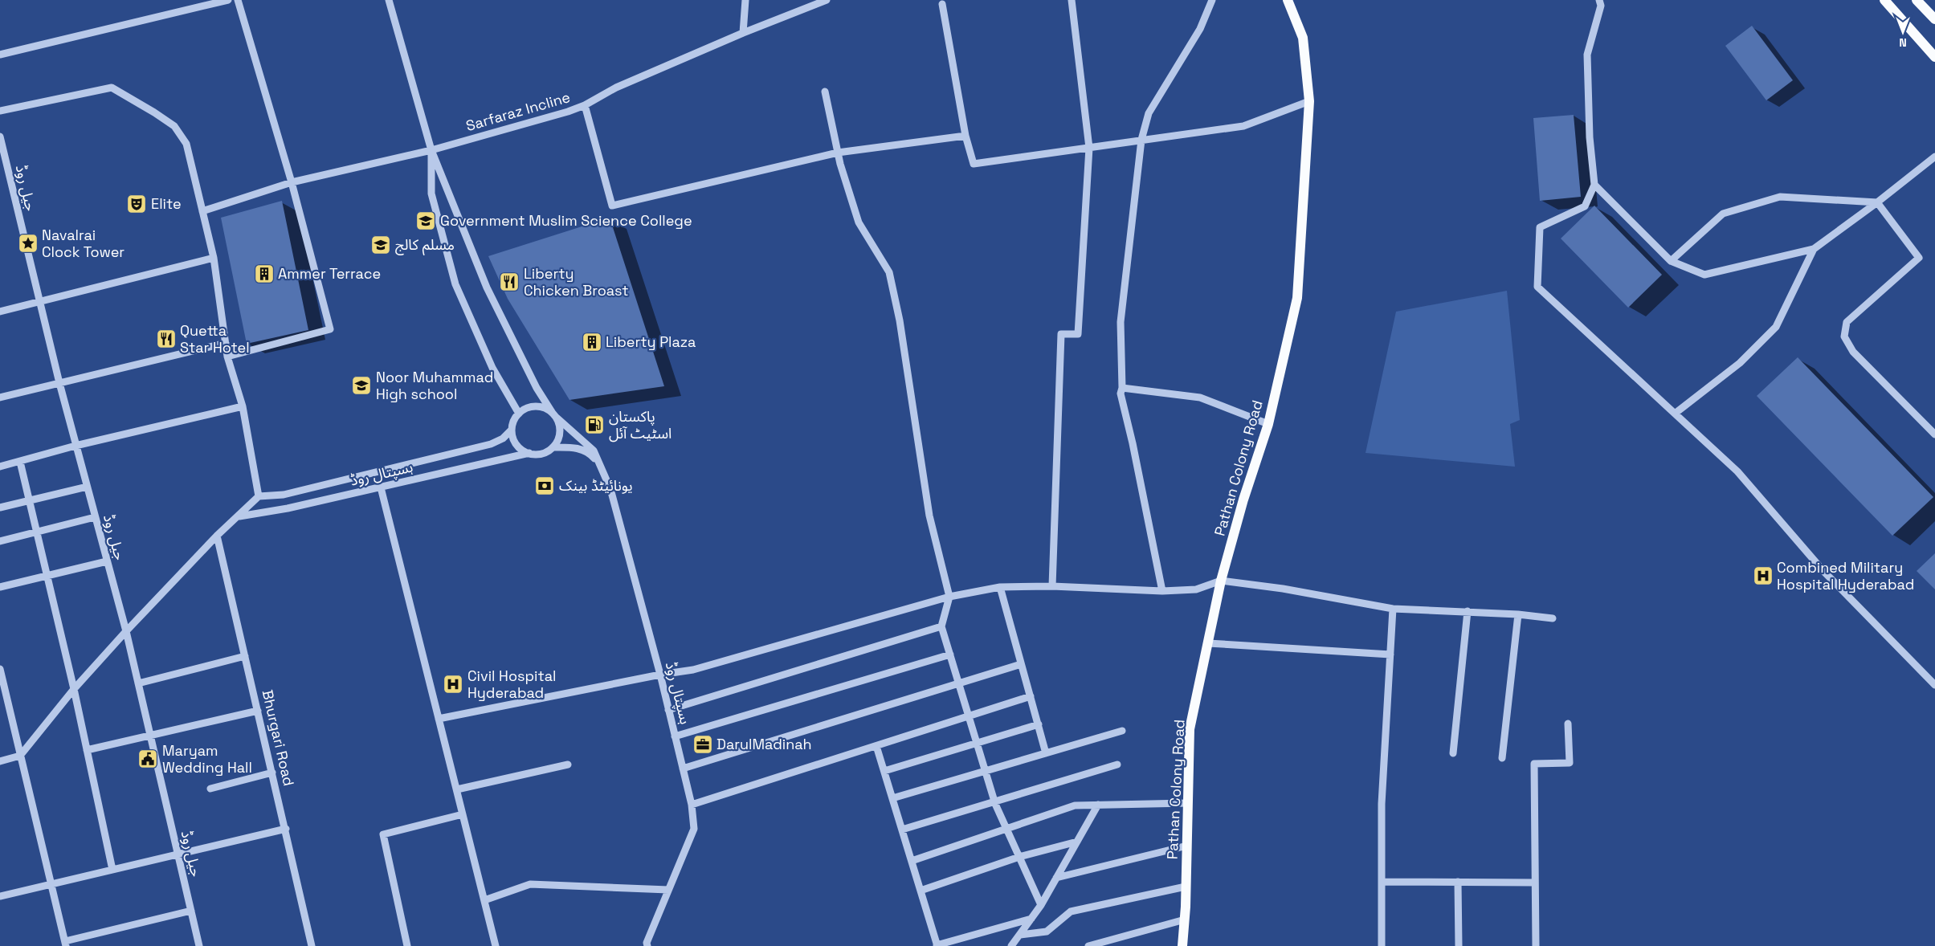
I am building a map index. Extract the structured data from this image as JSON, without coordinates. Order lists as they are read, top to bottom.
{
  "streets": {
    "main road": ["Pathan Colony Road"],
    "street": [
      "Sarfaraz Incline",
      "جیل روڈ",
      "ہسپتال روڈ",
      "Bhurgari Road"
    ]
  },
  "places": {
    "theatre": ["Elite"],
    "school or university": ["Government Muslim Science College", "مسلم کالج", "Noor Muhammad High school"],
    "place": ["Navalrai Clock Tower"],
    "building": ["Ammer Terrace", "Liberty Plaza"],
    "restaurant": ["Liberty Chicken Broast", "Quetta Star Hotel"],
    "fuel station": ["پاکستان اسٹیٹ آئل"],
    "bank": ["یونائیٹڈ بینک"],
    "hospital": ["Combined Military Hospital Hyderabad", "Civil Hospital Hyderabad"],
    "office": ["DarulMadinah"],
    "public building": ["Maryam Wedding Hall"]
  },
  "north": "bottom"
}
